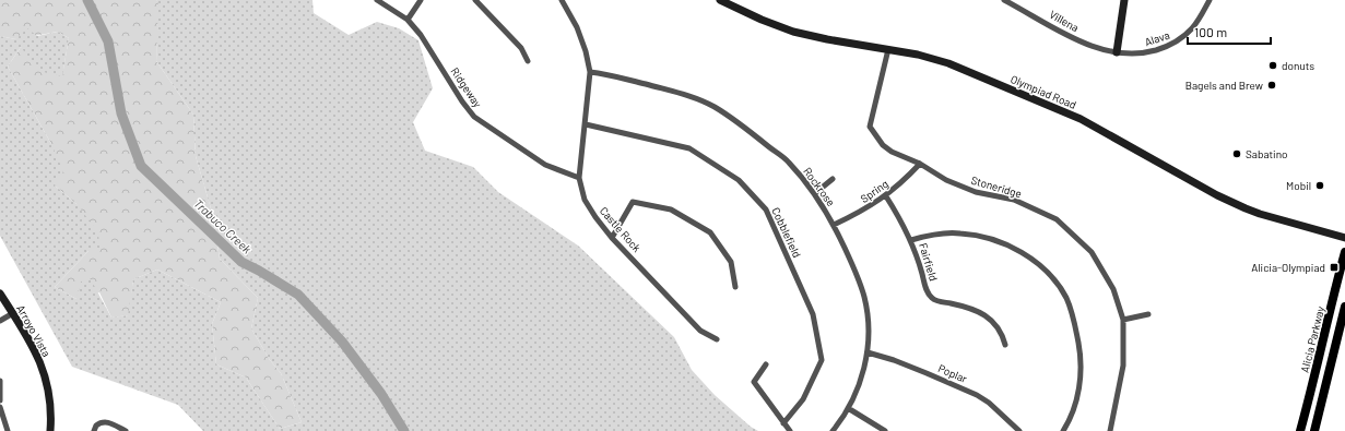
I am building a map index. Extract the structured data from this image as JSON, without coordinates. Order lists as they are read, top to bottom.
{
  "streets": {
    "main road": ["Olympiad Road", "Arroyo Vista", "Alicia Parkway"],
    "street": [
      "Villena",
      "Alava",
      "Ridgeway",
      "Rockrose",
      "Stoneridge",
      "Spring",
      "Castle Rock",
      "Cobblefield",
      "Fairfield",
      "Poplar"
    ]
  },
  "crossings": [
    ["Villena", "Alava"],
    ["Ridgeway", "Castle Rock"],
    ["Olympiad Road", "Stoneridge"],
    ["Rockrose", "Spring"],
    ["Rockrose", "Castle Rock"],
    ["Rockrose", "Poplar"],
    ["Stoneridge", "Spring"],
    ["Spring", "Fairfield"],
    ["Castle Rock", "Cobblefield"]
  ],
  "water": ["Trabuco Creek"],
  "places": {
    "other": [
      "donuts",
      "Bagels and Brew",
      "Sabatino",
      "Mobil"
    ],
    "transit": ["Alicia-Olympiad"]
  },
  "scale_bar": "100 m"
}
